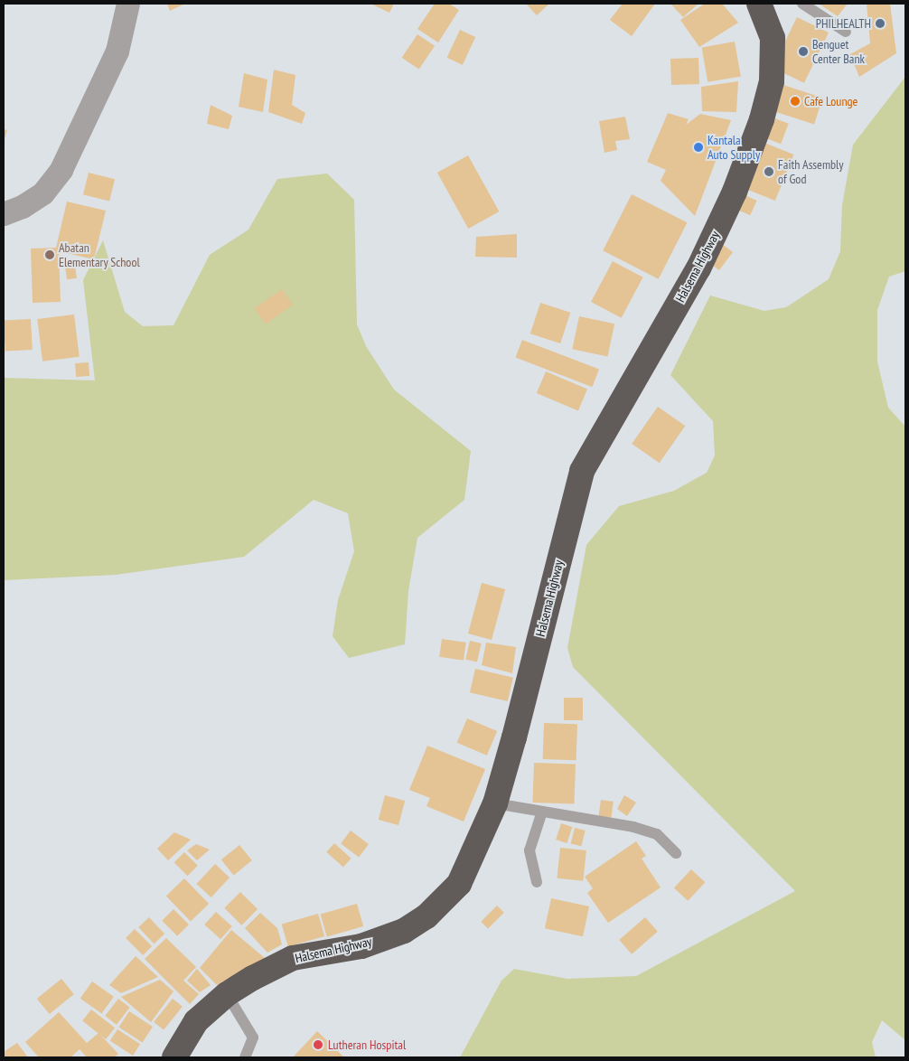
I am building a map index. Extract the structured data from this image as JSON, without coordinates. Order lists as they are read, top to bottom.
{
  "streets": {
    "highway": ["Halsema Highway"]
  },
  "places": [
    "PHILHEALTH",
    "Benguet Center Bank",
    "Cafe Lounge",
    "Kantala Auto Supply",
    "Faith Assembly of God",
    "Abatan Elementary School",
    "Lutheran Hospital"
  ]
}
